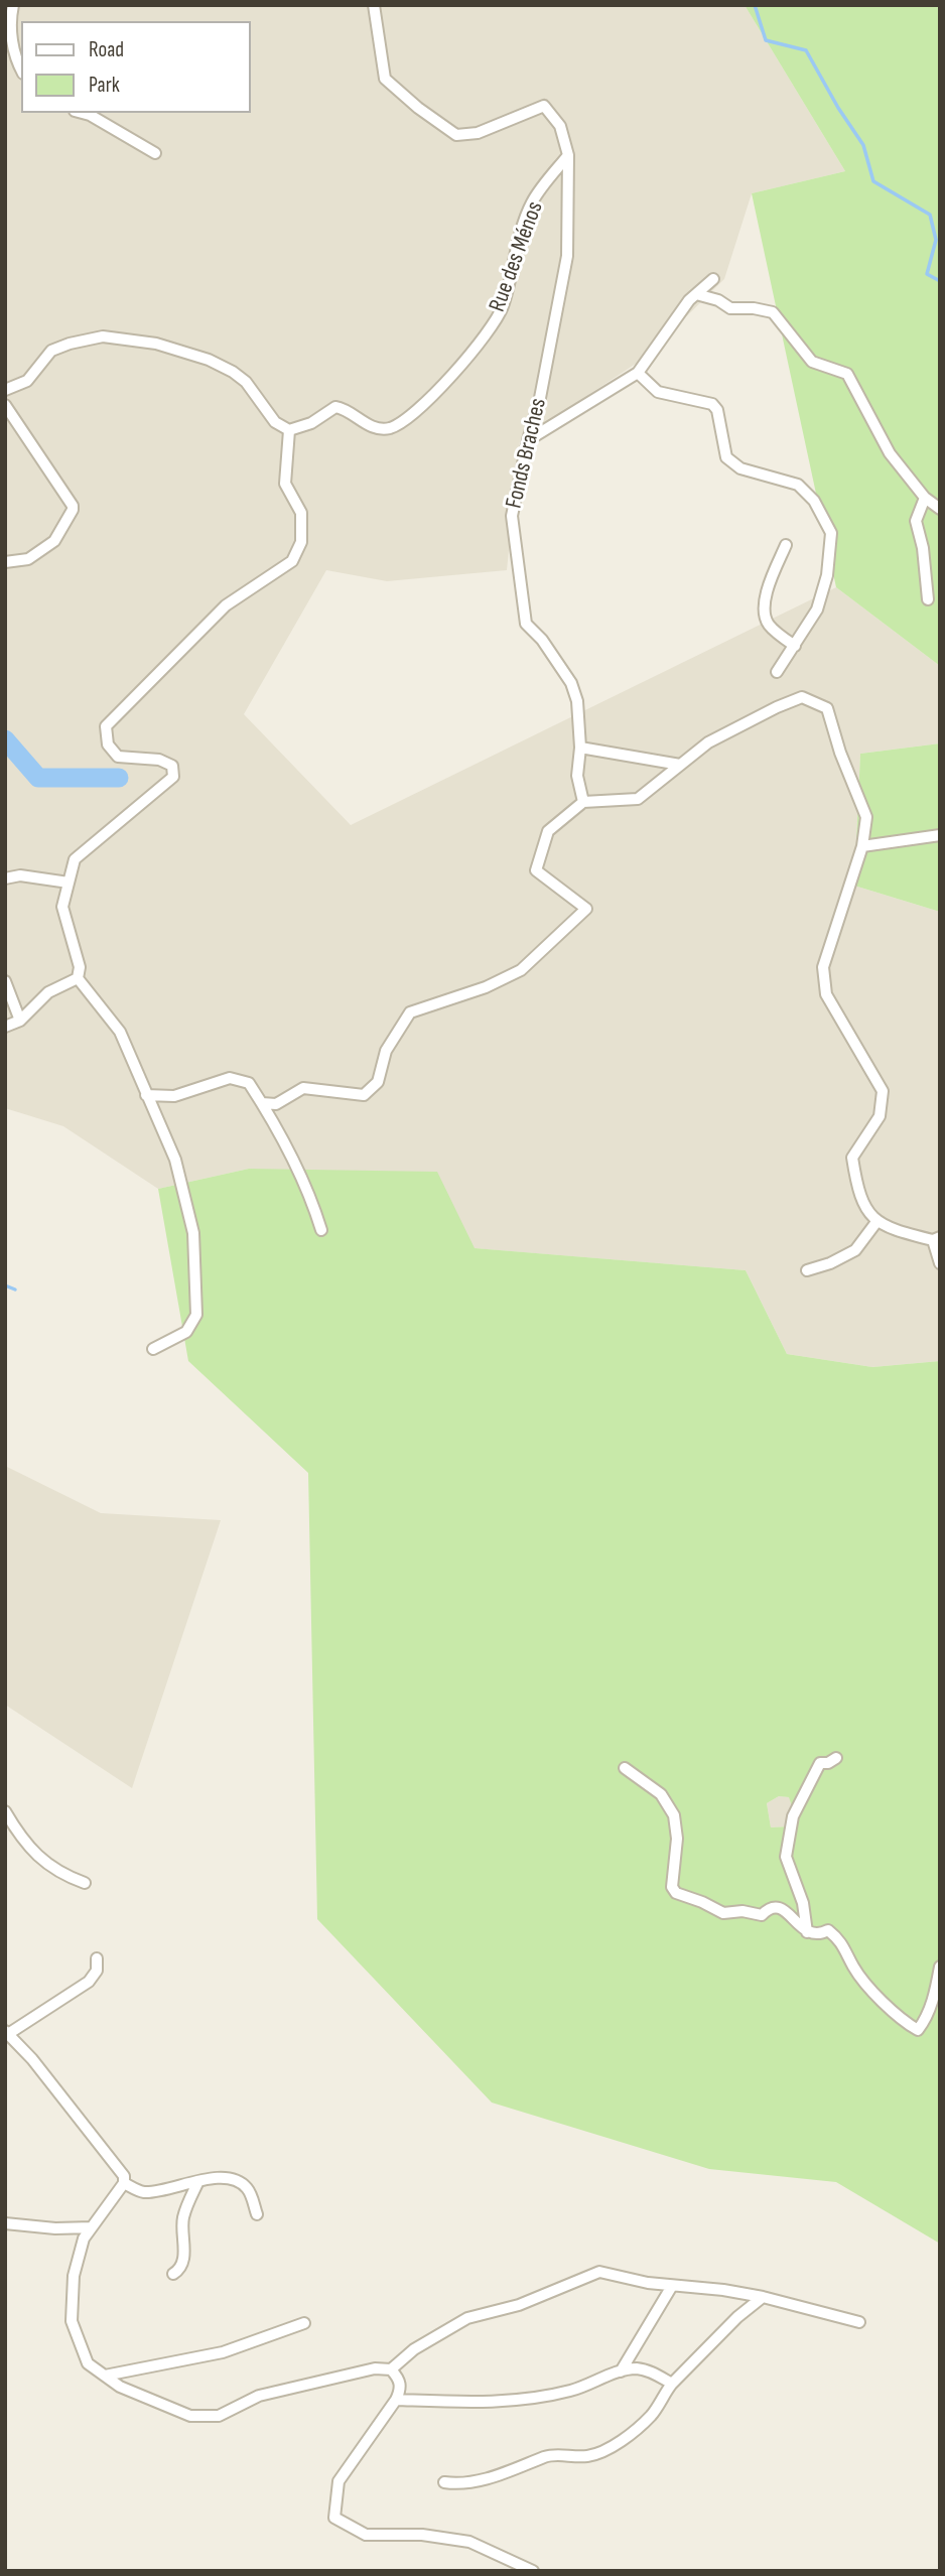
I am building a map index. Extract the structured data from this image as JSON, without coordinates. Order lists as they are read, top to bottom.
{
  "streets": {
    "street": ["Rue des Ménos", "Fonds Braches"]
  },
  "crossings": [
    ["Rue des Ménos", "Fonds Braches"]
  ],
  "legend": ["Road", "Park"]
}
